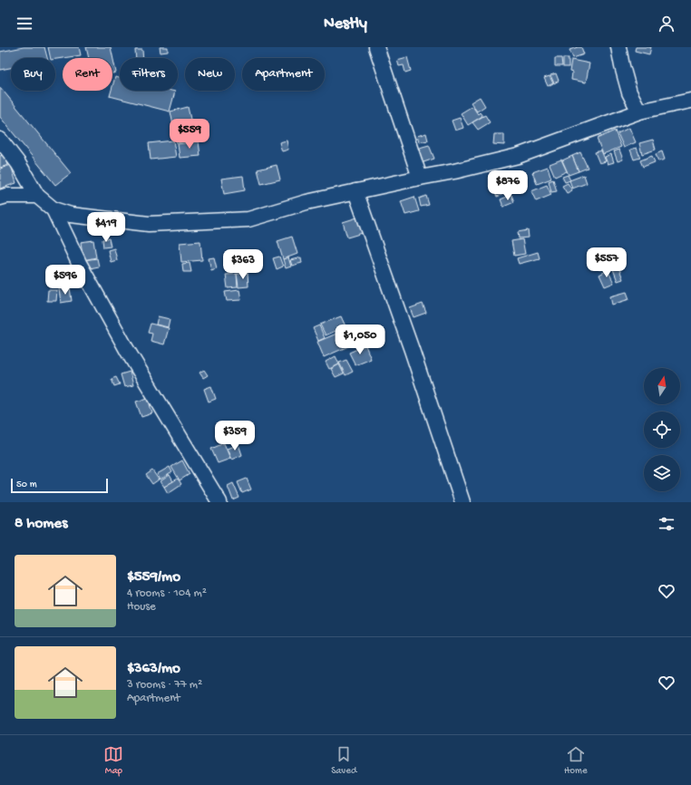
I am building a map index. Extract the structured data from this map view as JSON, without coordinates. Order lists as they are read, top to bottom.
{
  "scale_bar": "50 m",
  "north": "top",
  "page": {
    "header": "Nestly",
    "chip": [
      "Buy",
      "Rent",
      "Filters",
      "New",
      "Apartment"
    ],
    "price": [
      "$559",
      "$876",
      "$419",
      "$557",
      "$363",
      "$596",
      "$1,050",
      "$359"
    ],
    "scale": "50 m",
    "heading": "8 homes",
    "list": [
      {
        "name": "$559/mo",
        "note": "4 rooms · 104 m² · House"
      },
      {
        "name": "$363/mo",
        "note": "3 rooms · 77 m² · Apartment"
      }
    ],
    "tabs": ["Map", "Saved", "Home"]
  }
}
